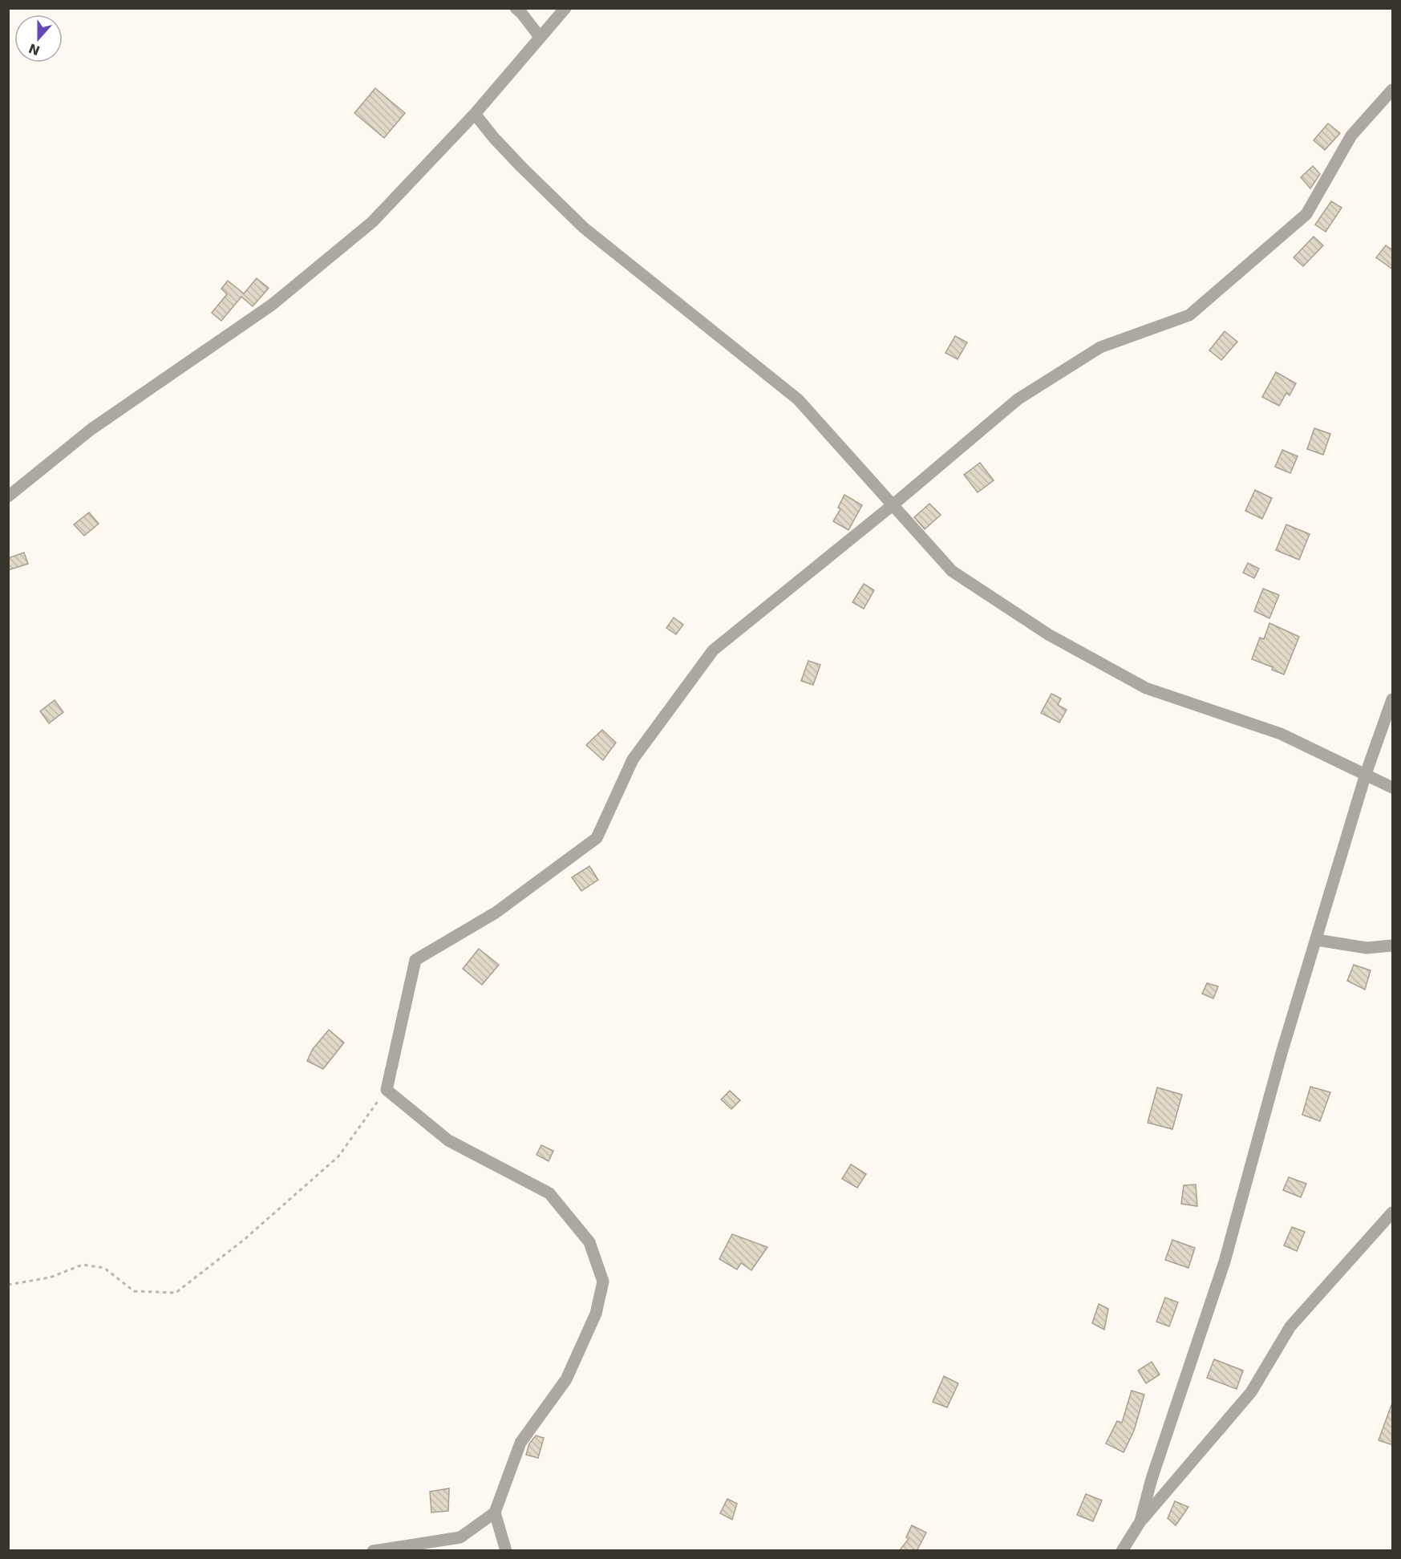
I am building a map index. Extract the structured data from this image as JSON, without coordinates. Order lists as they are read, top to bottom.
{
  "north": "bottom"
}
